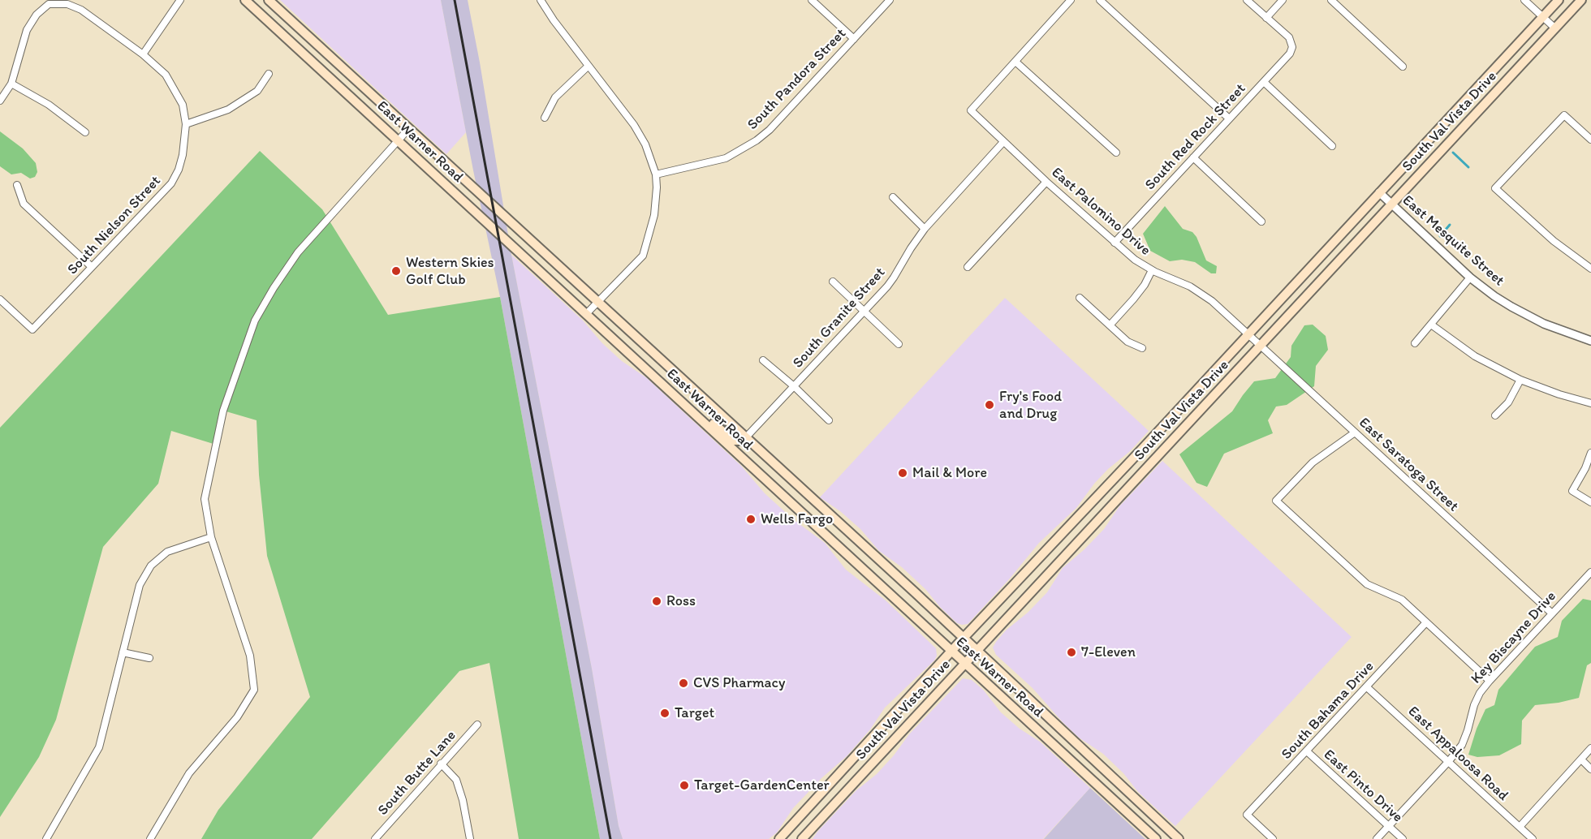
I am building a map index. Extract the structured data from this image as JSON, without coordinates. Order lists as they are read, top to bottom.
{
  "streets": {
    "main road": ["South Val Vista Drive", "East Warner Road"],
    "street": [
      "South Pandora Street",
      "South Red Rock Street",
      "East Palomino Drive",
      "South Nielson Street",
      "East Mesquite Street",
      "South Granite Street",
      "East Saratoga Street",
      "Key Biscayne Drive",
      "South Bahama Drive",
      "East Appaloosa Road",
      "South Butte Lane",
      "East Pinto Drive"
    ]
  },
  "crossings": [
    ["South Val Vista Drive", "East Warner Road"],
    ["South Val Vista Drive", "East Palomino Drive"],
    ["South Val Vista Drive", "East Mesquite Street"],
    ["South Val Vista Drive", "East Saratoga Street"],
    ["South Red Rock Street", "East Palomino Drive"],
    ["East Warner Road", "South Granite Street"],
    ["East Palomino Drive", "South Granite Street"],
    ["East Palomino Drive", "East Saratoga Street"],
    ["East Saratoga Street", "Key Biscayne Drive"],
    ["Key Biscayne Drive", "East Appaloosa Road"],
    ["Key Biscayne Drive", "East Pinto Drive"],
    ["South Bahama Drive", "East Appaloosa Road"],
    ["South Bahama Drive", "East Pinto Drive"]
  ],
  "places": [
    "Western Skies Golf Club",
    "Fry's Food and Drug",
    "Mail & More",
    "Wells Fargo",
    "Ross",
    "7-Eleven",
    "CVS Pharmacy",
    "Target",
    "Target-GardenCenter"
  ]
}
